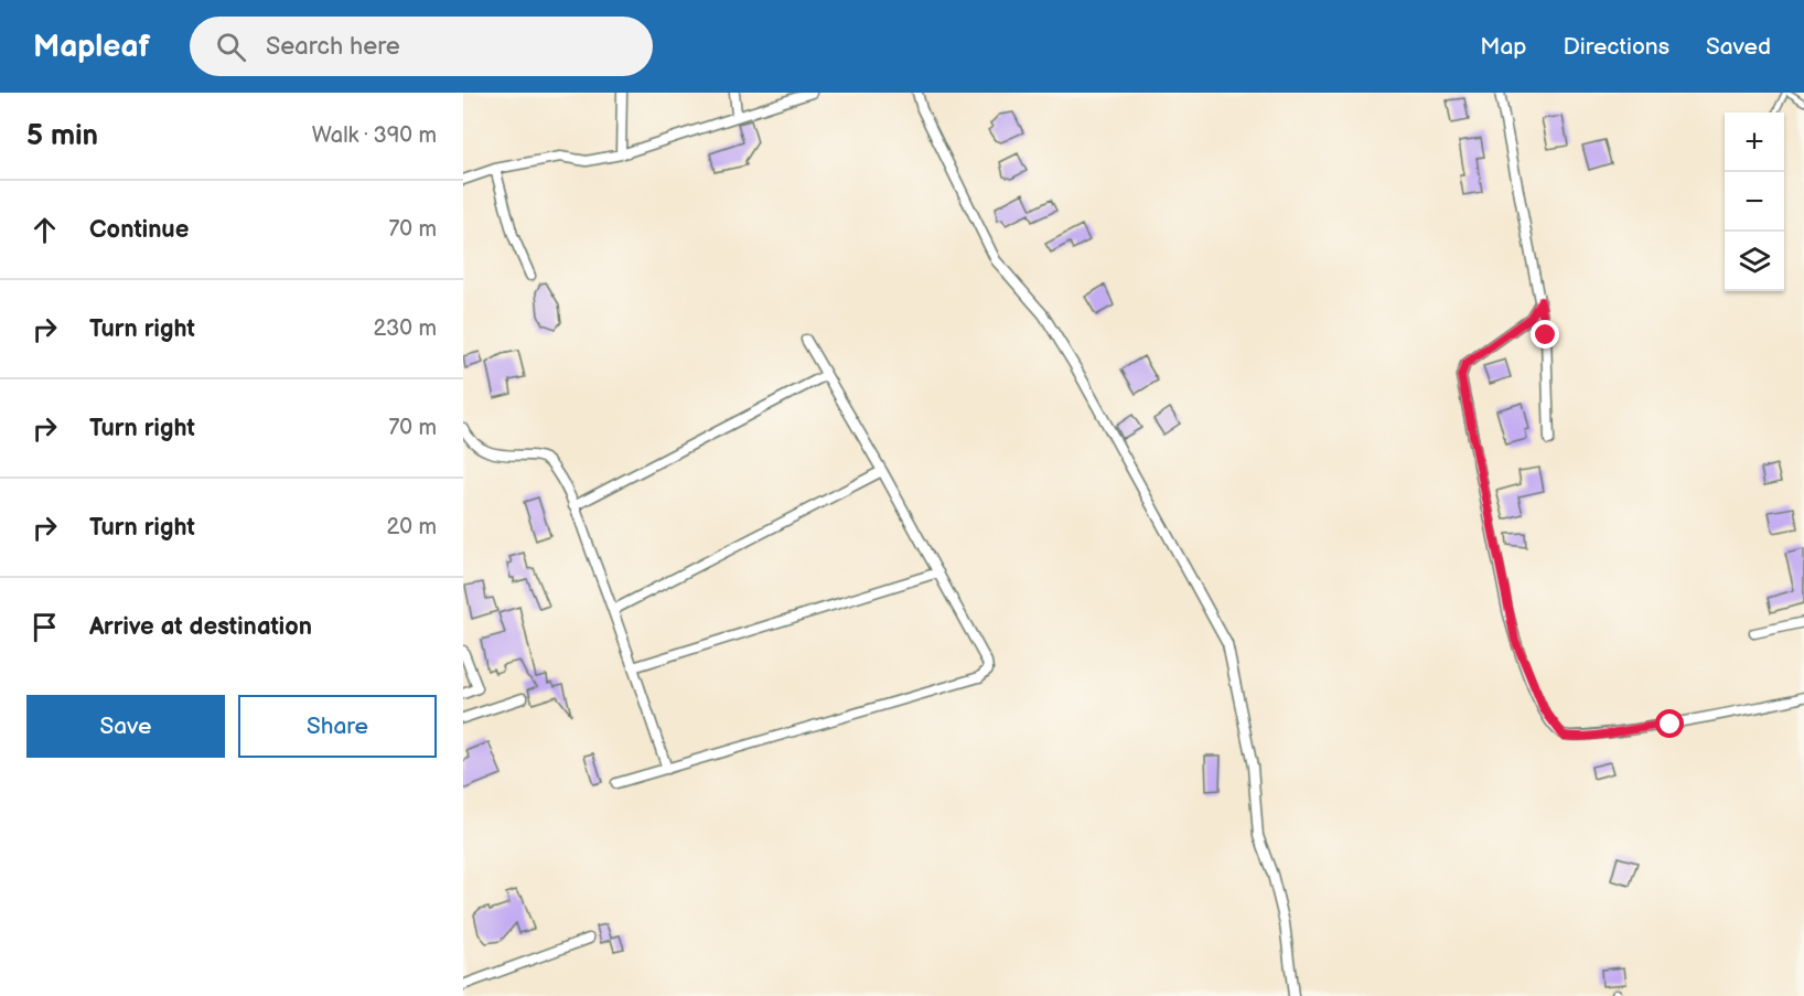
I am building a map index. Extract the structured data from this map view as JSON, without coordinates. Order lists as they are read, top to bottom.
{
  "page": {
    "header": "Mapleaf",
    "search": "Search here",
    "nav": ["Map", "Directions", "Saved"],
    "heading": ["5 min", "Walk · 390 m"],
    "map_buttons": ["+", "−"],
    "list": [
      ["Continue", "70 m"],
      ["Turn right", "230 m"],
      ["Turn right", "70 m"],
      ["Turn right", "20 m"],
      "Arrive at destination"
    ],
    "buttons": ["Save", "Share"]
  }
}
